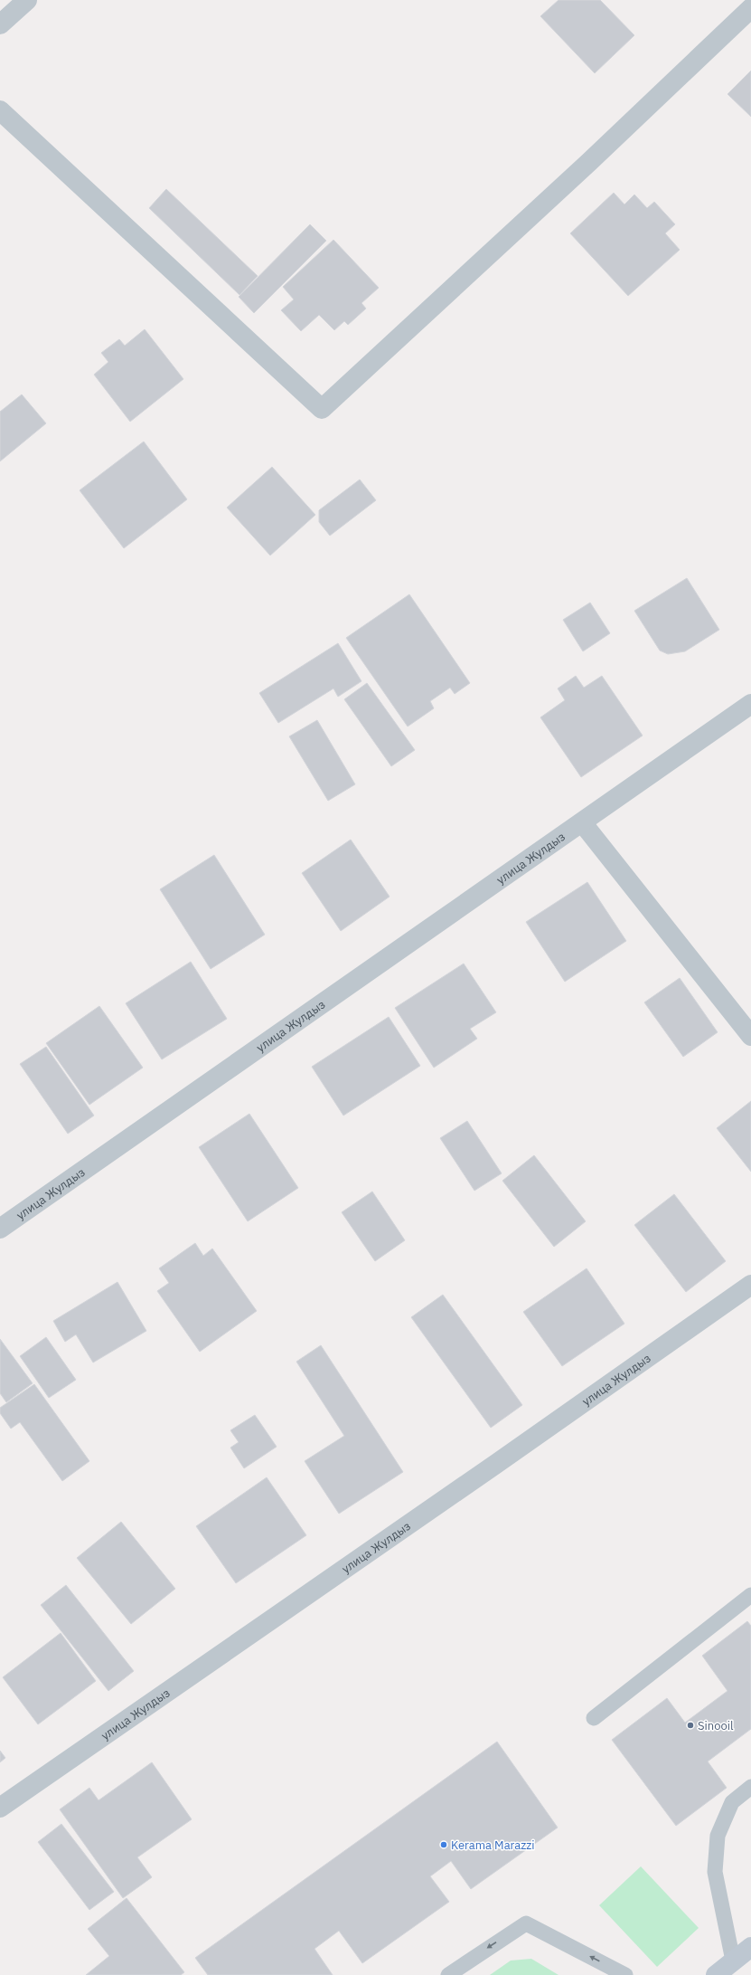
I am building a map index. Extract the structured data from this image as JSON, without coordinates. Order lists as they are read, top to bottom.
{
  "streets": {
    "street": ["улица Жулдыз"]
  },
  "places": ["Sinooil", "Kerama Marazzi"]
}
